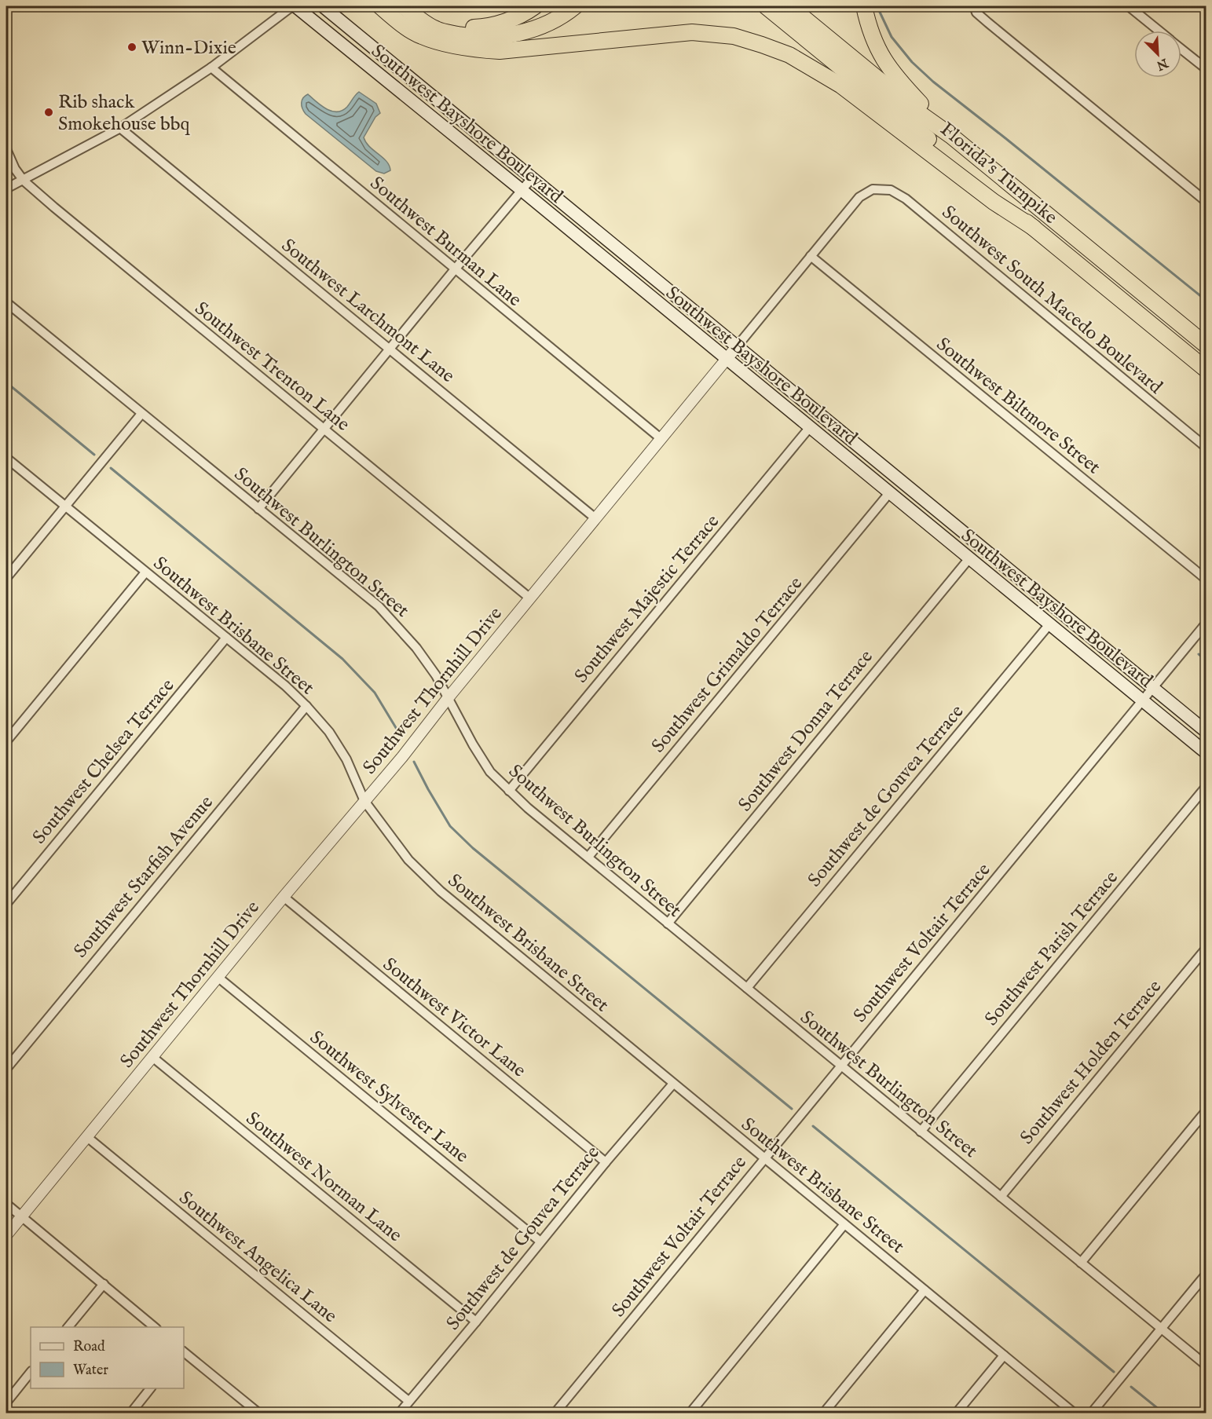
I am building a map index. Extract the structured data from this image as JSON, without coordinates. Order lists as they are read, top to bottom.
{
  "streets": {
    "highway": ["Florida's Turnpike"],
    "main road": ["Southwest Bayshore Boulevard"],
    "street": [
      "Southwest Burman Lane",
      "Southwest South Macedo Boulevard",
      "Southwest Larchmont Lane",
      "Southwest Trenton Lane",
      "Southwest Biltmore Street",
      "Southwest Burlington Street",
      "Southwest Majestic Terrace",
      "Southwest Brisbane Street",
      "Southwest Grimaldo Terrace",
      "Southwest Thornhill Drive",
      "Southwest Donna Terrace",
      "Southwest Chelsea Terrace",
      "Southwest de Gouvea Terrace",
      "Southwest Starfish Avenue",
      "Southwest Voltair Terrace",
      "Southwest Parish Terrace",
      "Southwest Victor Lane",
      "Southwest Holden Terrace",
      "Southwest Sylvester Lane",
      "Southwest Norman Lane",
      "Southwest Angelica Lane"
    ]
  },
  "crossings": [
    ["Southwest Bayshore Boulevard", "Southwest Majestic Terrace"],
    ["Southwest Bayshore Boulevard", "Southwest Grimaldo Terrace"],
    ["Southwest Bayshore Boulevard", "Southwest Thornhill Drive"],
    ["Southwest Bayshore Boulevard", "Southwest Donna Terrace"],
    ["Southwest Bayshore Boulevard", "Southwest de Gouvea Terrace"],
    ["Southwest Bayshore Boulevard", "Southwest Voltair Terrace"],
    ["Southwest Burman Lane", "Southwest Thornhill Drive"],
    ["Southwest South Macedo Boulevard", "Southwest Thornhill Drive"],
    ["Southwest Larchmont Lane", "Southwest Thornhill Drive"],
    ["Southwest Trenton Lane", "Southwest Thornhill Drive"],
    ["Southwest Biltmore Street", "Southwest Thornhill Drive"],
    ["Southwest Burlington Street", "Southwest Majestic Terrace"],
    ["Southwest Burlington Street", "Southwest Grimaldo Terrace"],
    ["Southwest Burlington Street", "Southwest Thornhill Drive"],
    ["Southwest Burlington Street", "Southwest Donna Terrace"],
    ["Southwest Burlington Street", "Southwest de Gouvea Terrace"],
    ["Southwest Burlington Street", "Southwest Voltair Terrace"],
    ["Southwest Burlington Street", "Southwest Parish Terrace"],
    ["Southwest Burlington Street", "Southwest Holden Terrace"],
    ["Southwest Brisbane Street", "Southwest Thornhill Drive"],
    ["Southwest Brisbane Street", "Southwest Chelsea Terrace"],
    ["Southwest Brisbane Street", "Southwest de Gouvea Terrace"],
    ["Southwest Brisbane Street", "Southwest Starfish Avenue"],
    ["Southwest Brisbane Street", "Southwest Voltair Terrace"],
    ["Southwest Thornhill Drive", "Southwest Victor Lane"],
    ["Southwest Thornhill Drive", "Southwest Sylvester Lane"],
    ["Southwest Thornhill Drive", "Southwest Norman Lane"],
    ["Southwest Thornhill Drive", "Southwest Angelica Lane"],
    ["Southwest de Gouvea Terrace", "Southwest Victor Lane"],
    ["Southwest de Gouvea Terrace", "Southwest Sylvester Lane"],
    ["Southwest de Gouvea Terrace", "Southwest Norman Lane"],
    ["Southwest de Gouvea Terrace", "Southwest Angelica Lane"]
  ],
  "places": ["Winn-Dixie", "Rib shack Smokehouse bbq"],
  "legend": ["Road", "Water"],
  "north": "bottom right"
}
